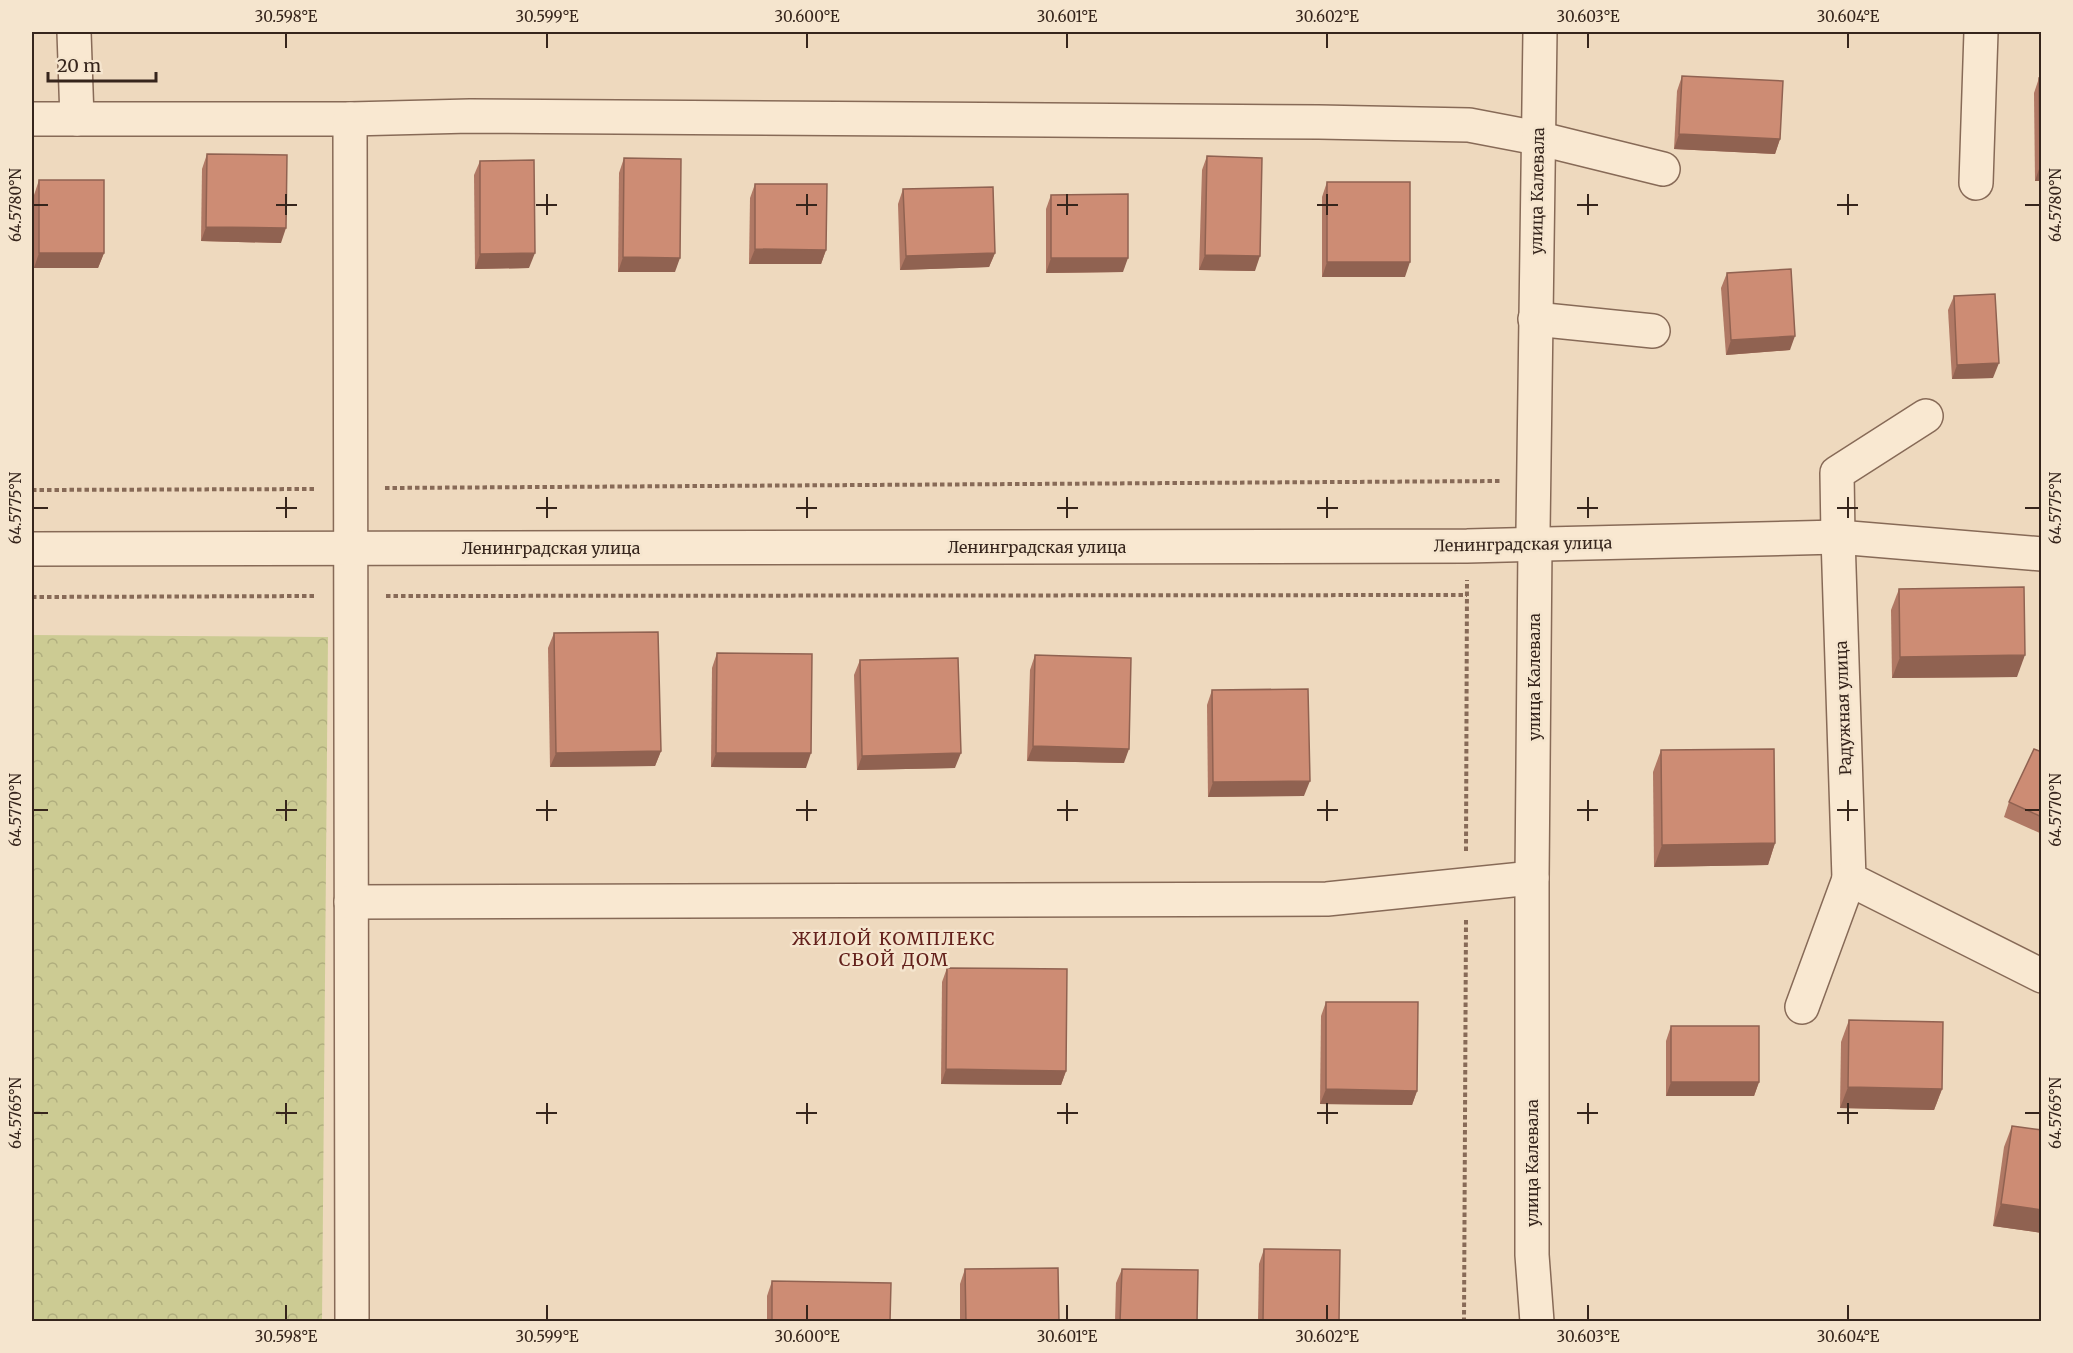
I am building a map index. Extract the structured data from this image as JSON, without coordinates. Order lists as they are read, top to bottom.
{
  "streets": {
    "street": ["улица Калевала", "Ленинградская улица", "Радужная улица"]
  },
  "crossings": [
    ["улица Калевала", "Ленинградская улица"],
    ["Ленинградская улица", "Радужная улица"]
  ],
  "districts": ["ЖИЛОЙ КОМПЛЕКС СВОЙ ДОМ"],
  "scale_bar": "20 m",
  "coordinates": [
    "30.598°E",
    "30.599°E",
    "30.600°E",
    "30.601°E",
    "30.602°E",
    "30.603°E",
    "30.604°E",
    "64.5780°N",
    "64.5775°N",
    "64.5770°N",
    "64.5765°N"
  ]
}
